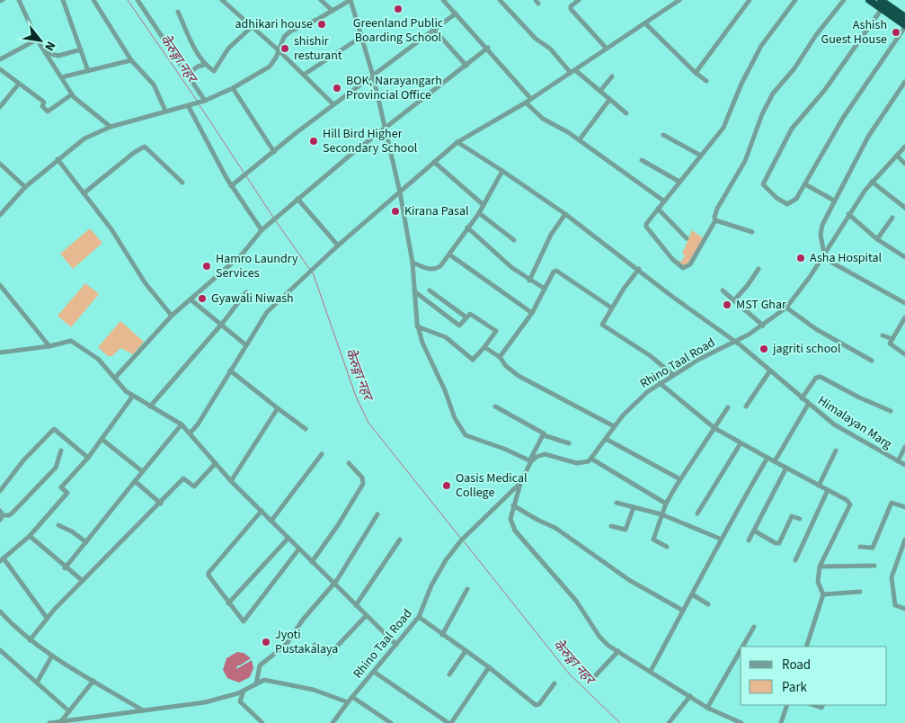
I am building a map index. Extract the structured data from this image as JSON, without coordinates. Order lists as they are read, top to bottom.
{
  "streets": {
    "street": ["Rhino Taal Road", "Himalayan Marg"]
  },
  "crossings": [
    ["Rhino Taal Road", "Himalayan Marg"]
  ],
  "water": ["केेरुङ्गा नहर"],
  "places": [
    "Greenland Public Boarding School",
    "adhikari house",
    "Ashish Guest House",
    "shishir resturant",
    "BOK, Narayangarh Provincial Office",
    "Hill Bird Higher Secondary School",
    "Kirana Pasal",
    "Asha Hospital",
    "Hamro Laundry Services",
    "Gyawali Niwash",
    "MST Ghar",
    "jagriti school",
    "Oasis Medical College",
    "Jyoti Pustakalaya"
  ],
  "legend": ["Road", "Park"],
  "north": "bottom right"
}
